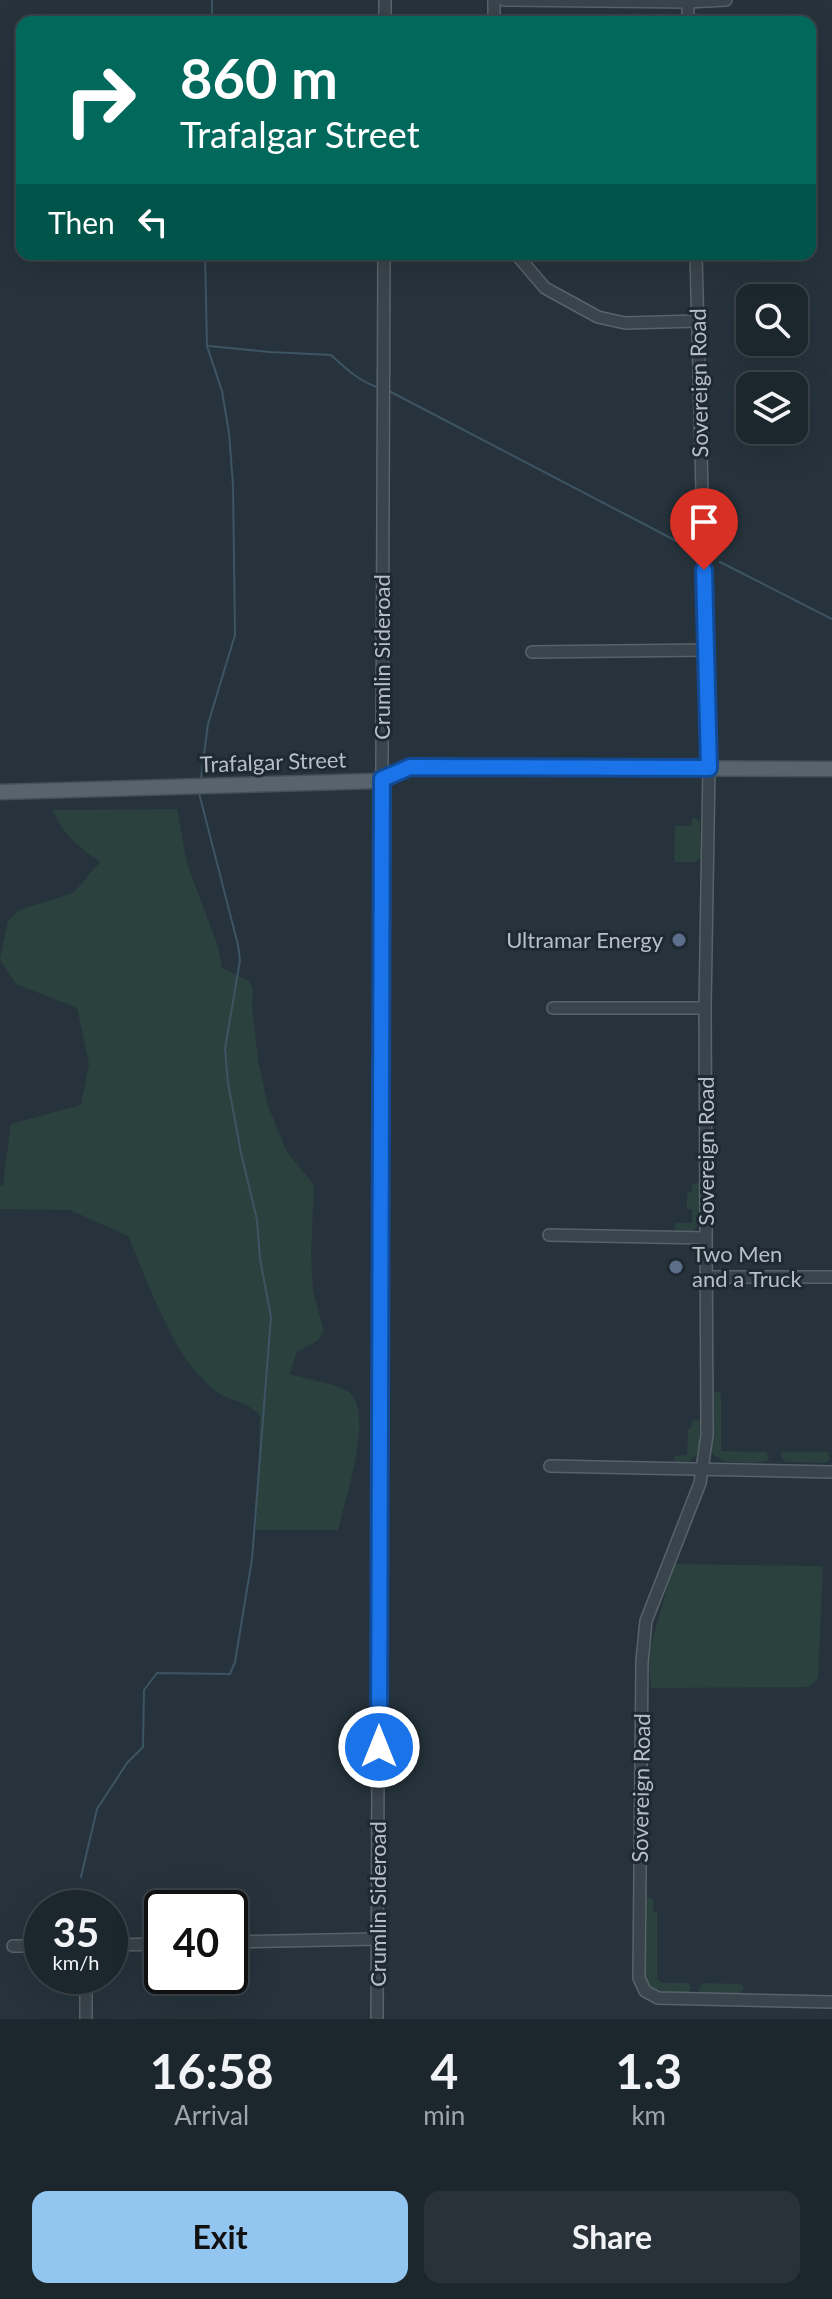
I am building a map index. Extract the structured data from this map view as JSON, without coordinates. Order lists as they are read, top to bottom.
{
  "streets": {
    "main road": ["Trafalgar Street"],
    "street": ["Sovereign Road", "Crumlin Sideroad"]
  },
  "crossings": [
    ["Sovereign Road", "Trafalgar Street"],
    ["Crumlin Sideroad", "Trafalgar Street"]
  ],
  "places": ["Ultramar Energy", "Two Men and a Truck"],
  "page": {
    "turn": ["860 m", "Trafalgar Street"],
    "then": "Then",
    "speed": "35 km/h",
    "limit": "40",
    "eta": [
      "16:58",
      "Arrival",
      "4",
      "min",
      "1.3",
      "km"
    ],
    "buttons": ["Exit", "Share"]
  }
}
